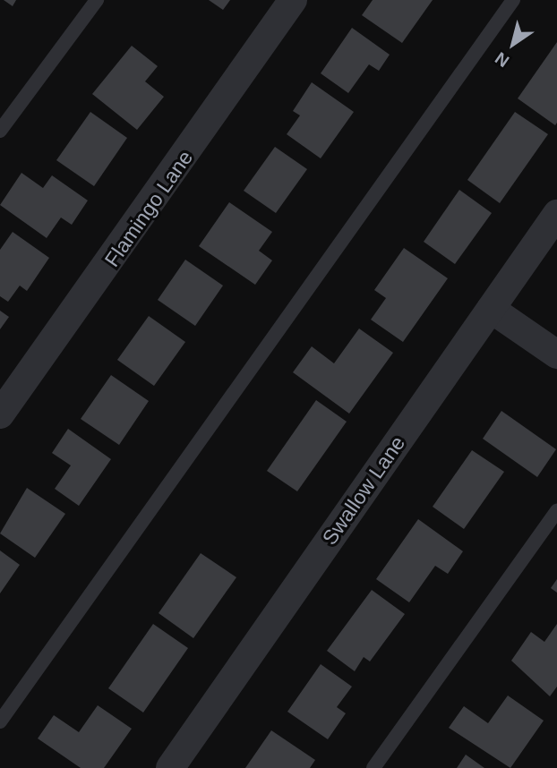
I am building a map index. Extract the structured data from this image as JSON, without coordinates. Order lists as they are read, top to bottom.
{
  "streets": {
    "street": ["Flamingo Lane", "Swallow Lane"]
  },
  "north": "bottom left"
}
